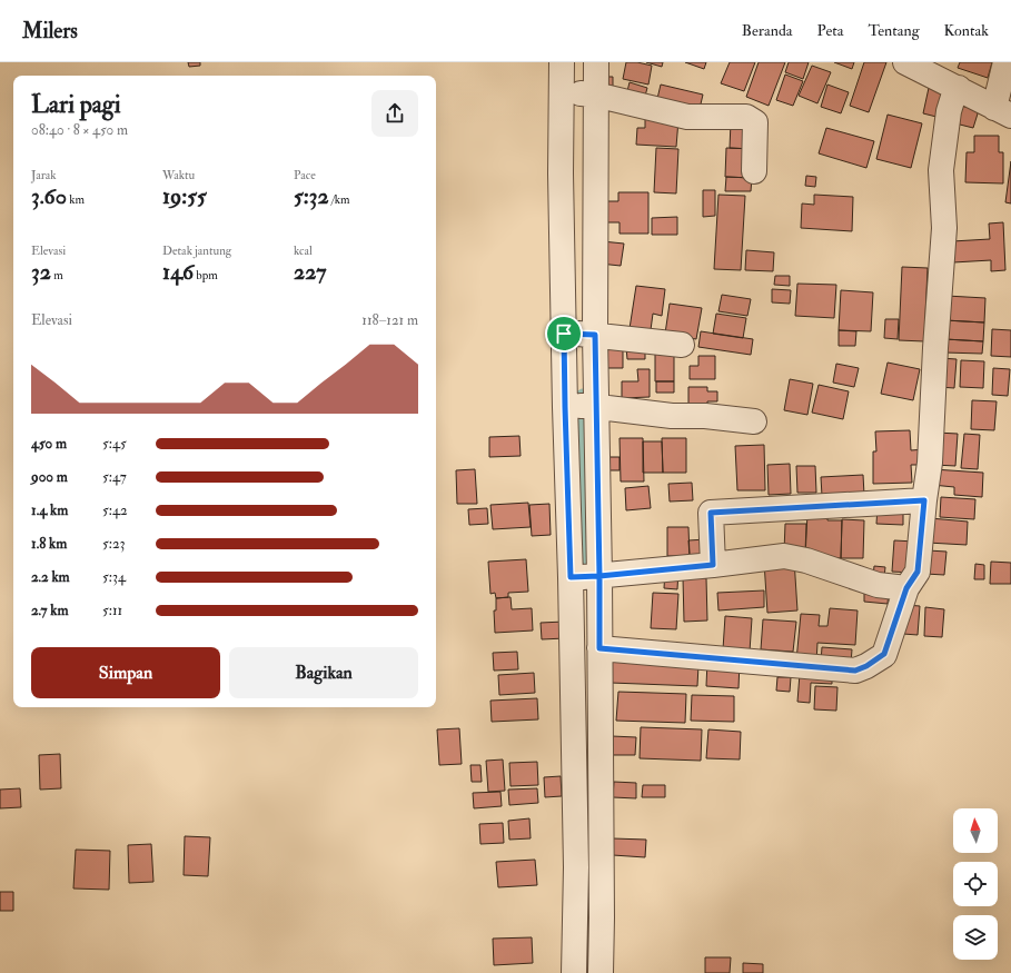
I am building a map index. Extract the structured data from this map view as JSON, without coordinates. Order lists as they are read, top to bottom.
{
  "north": "top",
  "page": {
    "header": "Milers",
    "nav": [
      "Beranda",
      "Peta",
      "Tentang",
      "Kontak"
    ],
    "heading": ["Lari pagi", "08:40 · 8 × 450 m"],
    "stats": [
      ["Jarak", "3.60 km"],
      ["Waktu", "19:55"],
      ["Pace", "5:32 /km"],
      ["Elevasi", "32 m"],
      ["Detak jantung", "146 bpm"],
      ["kcal", "227"]
    ],
    "chart": ["Elevasi", "118–121 m"],
    "list": [
      {
        "name": "450 m",
        "note": "5:45"
      },
      {
        "name": "900 m",
        "note": "5:47"
      },
      {
        "name": "1.4 km",
        "note": "5:42"
      },
      {
        "name": "1.8 km",
        "note": "5:23"
      },
      {
        "name": "2.2 km",
        "note": "5:34"
      },
      {
        "name": "2.7 km",
        "note": "5:11"
      }
    ],
    "buttons": ["Simpan", "Bagikan"]
  }
}
